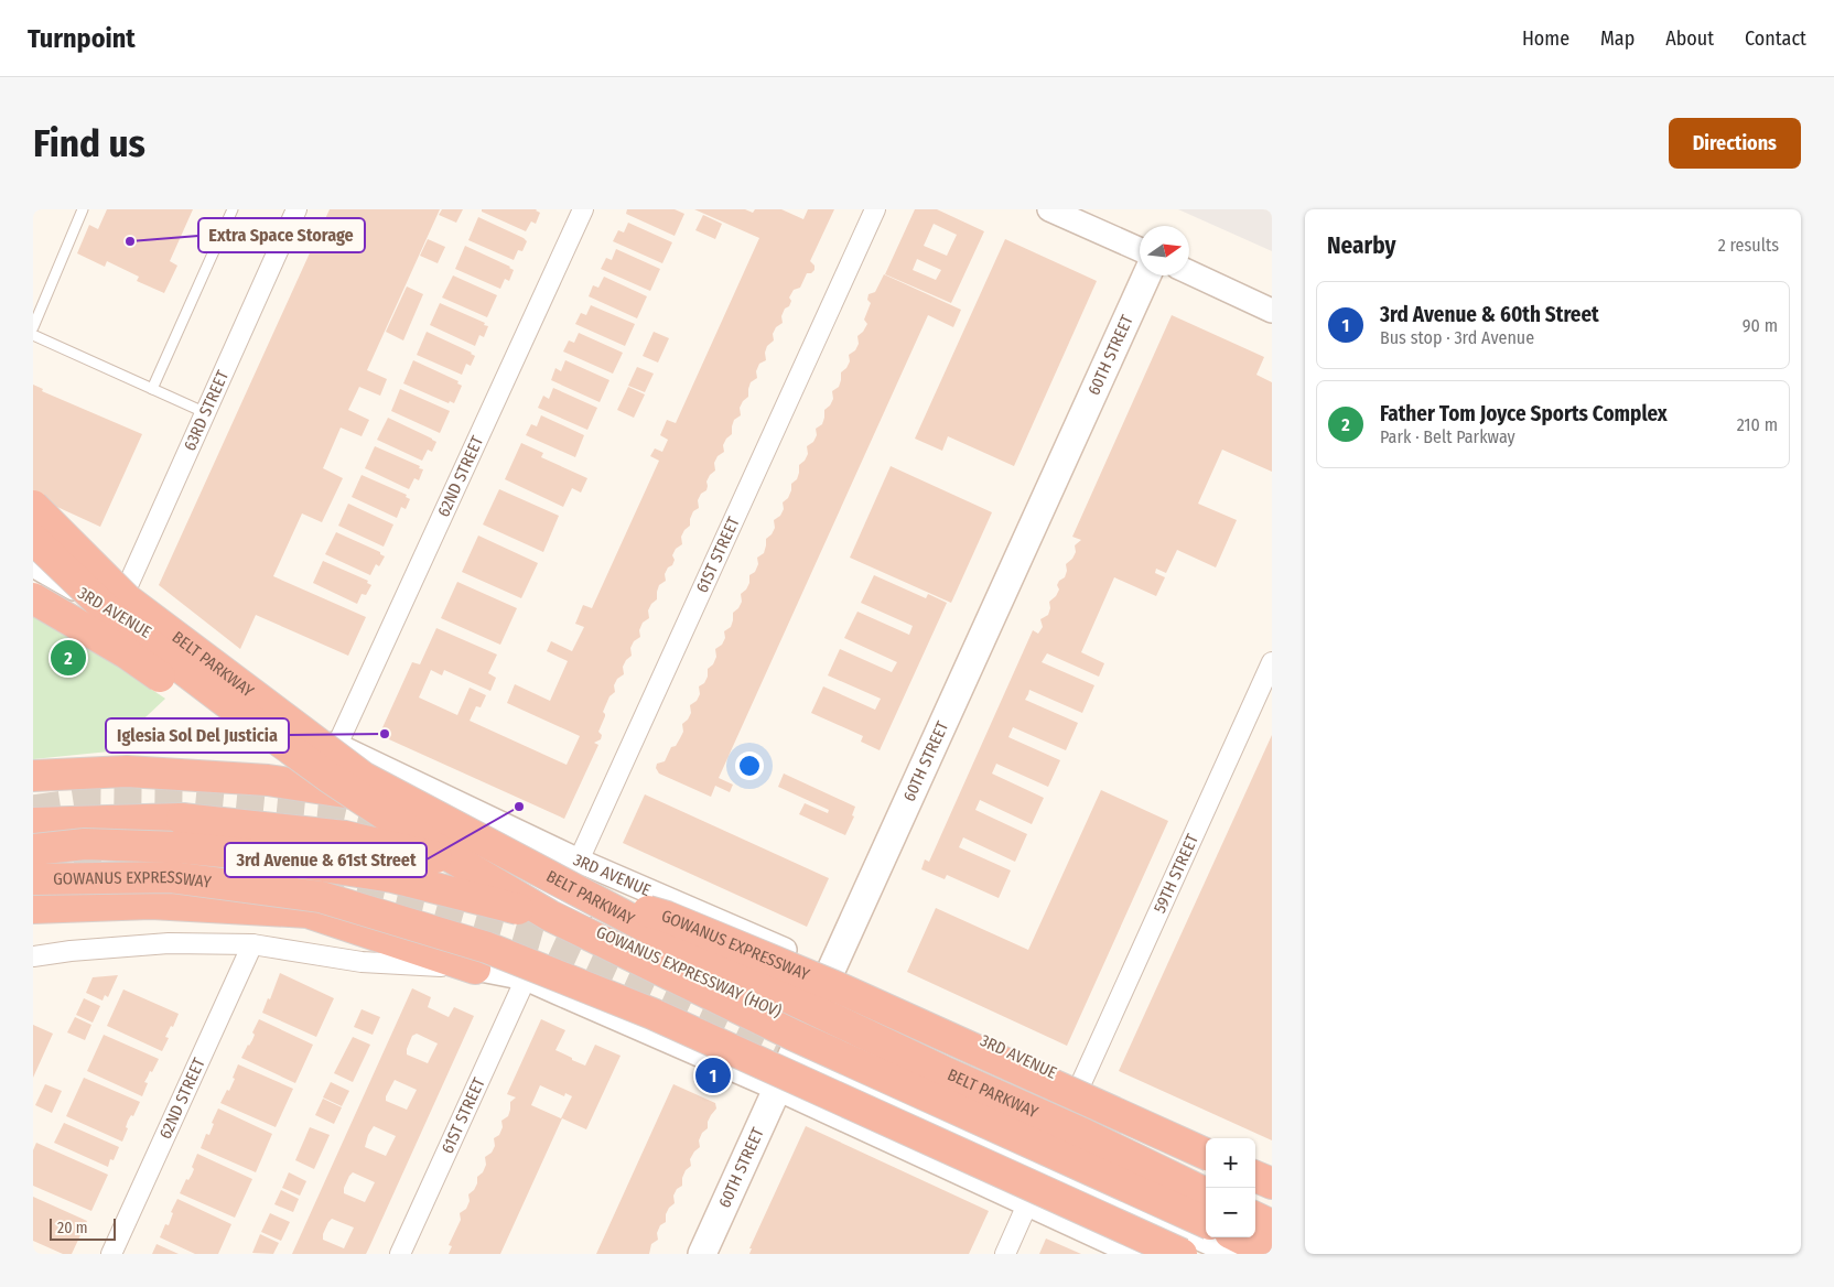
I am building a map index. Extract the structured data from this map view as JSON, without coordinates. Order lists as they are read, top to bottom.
{
  "streets": {
    "highway": ["BELT PARKWAY", "GOWANUS EXPRESSWAY", "GOWANUS EXPRESSWAY (HOV)"],
    "main road": ["60TH STREET"],
    "street": [
      "63RD STREET",
      "62ND STREET",
      "61ST STREET",
      "3RD AVENUE",
      "59TH STREET"
    ]
  },
  "crossings": [
    ["60TH STREET", "3RD AVENUE"],
    ["63RD STREET", "3RD AVENUE"],
    ["62ND STREET", "3RD AVENUE"],
    ["61ST STREET", "3RD AVENUE"],
    ["3RD AVENUE", "59TH STREET"]
  ],
  "places": ["Extra Space Storage", "Iglesia Sol Del Justicia", "3rd Avenue & 61st Street"],
  "scale_bar": "20 m",
  "north": "right",
  "page": {
    "header": "Turnpoint",
    "nav": [
      "Home",
      "Map",
      "About",
      "Contact"
    ],
    "buttons": "Directions",
    "title": "Find us",
    "heading": ["Nearby", "2 results"],
    "list": [
      {
        "mark": "1",
        "name": "3rd Avenue & 60th Street",
        "note": "Bus stop · 3rd Avenue",
        "value": "90 m"
      },
      {
        "mark": "2",
        "name": "Father Tom Joyce Sports Complex",
        "note": "Park · Belt Parkway",
        "value": "210 m"
      }
    ],
    "pins": ["2", "1"],
    "map_buttons": ["+", "−"],
    "scale": "20 m"
  }
}
